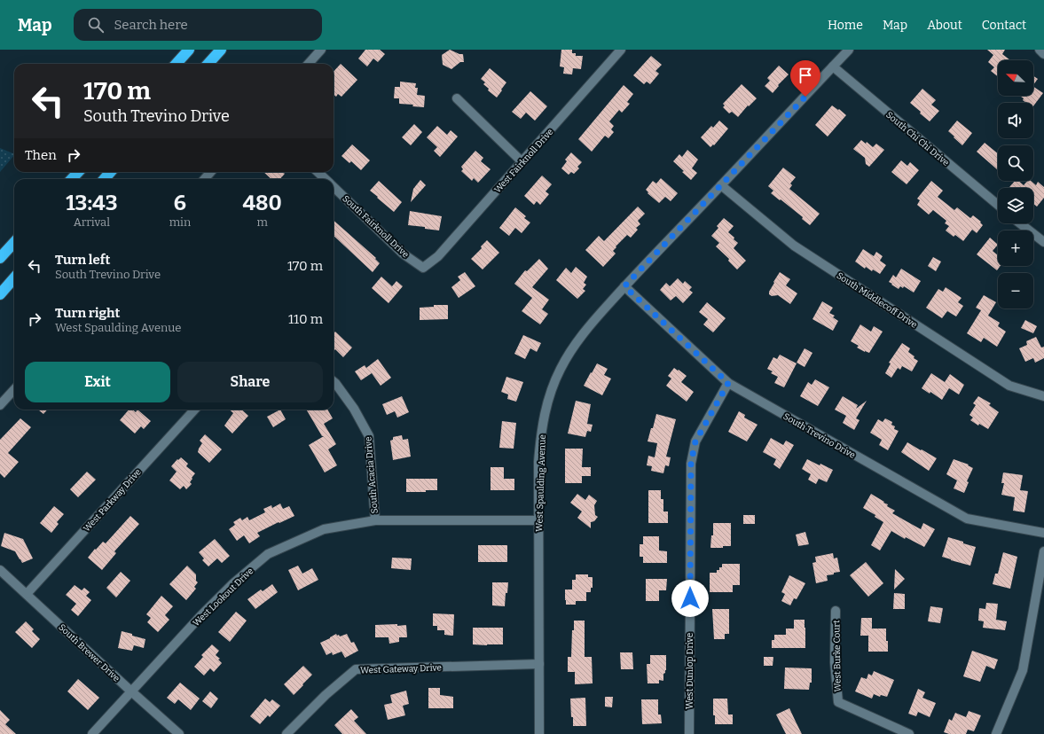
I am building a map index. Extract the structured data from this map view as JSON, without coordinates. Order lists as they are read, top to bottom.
{
  "streets": {
    "street": [
      "South Chi Chi Drive",
      "West Fairknoll Drive",
      "South Fairknoll Drive",
      "South Middlecoff Drive",
      "South Trevino Drive",
      "South Acacia Drive",
      "West Spaulding Avenue",
      "West Parkway Drive",
      "West Lookout Drive",
      "South Brewer Drive",
      "West Burke Court",
      "West Gateway Drive",
      "West Dunlop Drive"
    ]
  },
  "crossings": [
    ["South Chi Chi Drive", "West Spaulding Avenue"],
    ["West Fairknoll Drive", "South Fairknoll Drive"],
    ["South Middlecoff Drive", "West Spaulding Avenue"],
    ["South Trevino Drive", "West Spaulding Avenue"],
    ["South Trevino Drive", "West Dunlop Drive"],
    ["South Acacia Drive", "West Lookout Drive"],
    ["West Spaulding Avenue", "West Lookout Drive"],
    ["West Spaulding Avenue", "West Gateway Drive"],
    ["West Parkway Drive", "South Brewer Drive"],
    ["West Lookout Drive", "South Brewer Drive"]
  ],
  "north": "top left",
  "page": {
    "header": "Map",
    "search": "Search here",
    "nav": [
      "Home",
      "Map",
      "About",
      "Contact"
    ],
    "map_buttons": ["+", "−"],
    "turn": ["170 m", "South Trevino Drive"],
    "then": "Then",
    "eta": [
      "13:43",
      "Arrival",
      "6",
      "min",
      "480",
      "m"
    ],
    "list": [
      {
        "name": "Turn left",
        "note": "South Trevino Drive",
        "value": "170 m"
      },
      {
        "name": "Turn right",
        "note": "West Spaulding Avenue",
        "value": "110 m"
      }
    ],
    "buttons": ["Exit", "Share"]
  }
}
